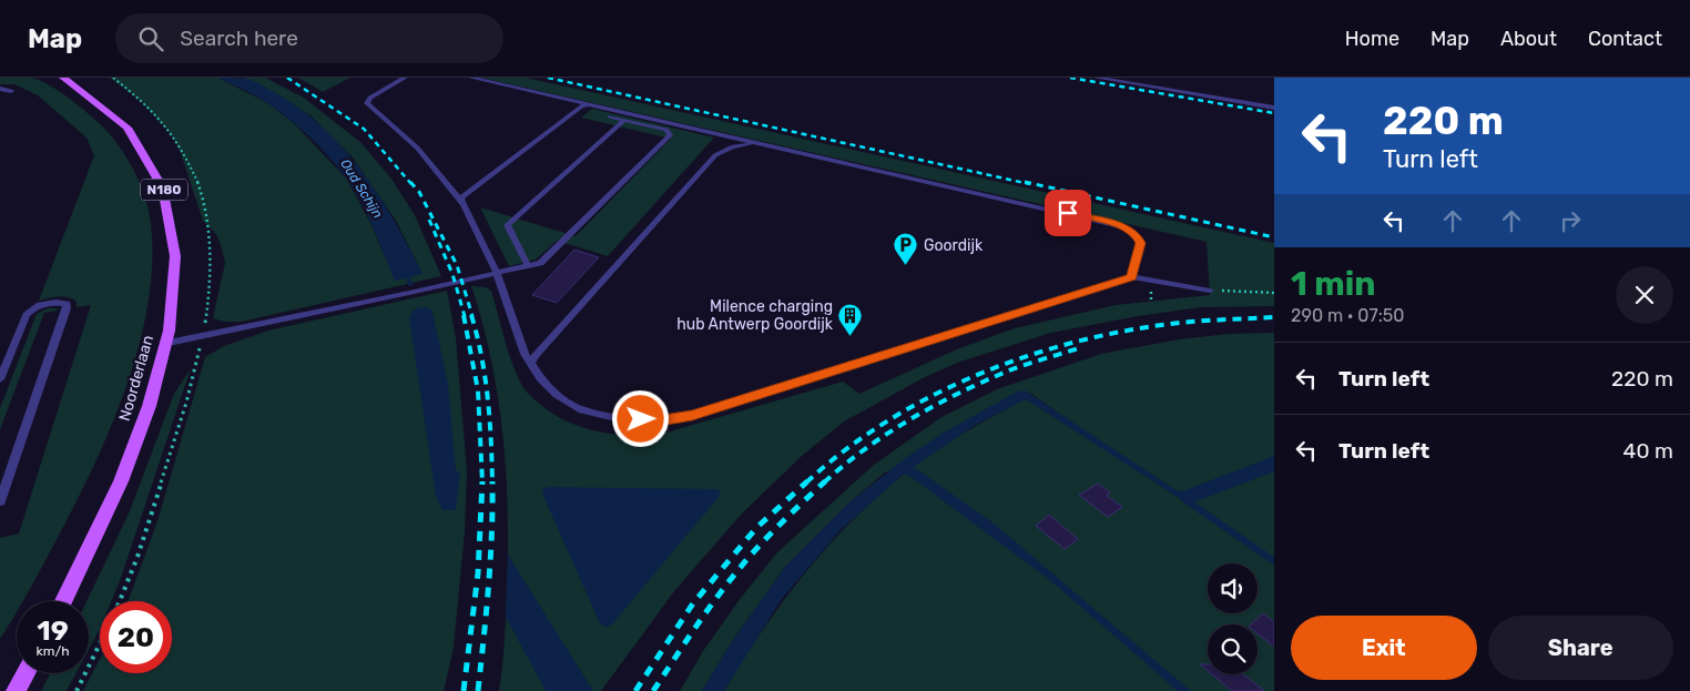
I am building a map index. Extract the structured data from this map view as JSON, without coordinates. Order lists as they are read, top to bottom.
{
  "streets": {
    "main road": ["N180", "Noorderlaan"]
  },
  "water": ["Oud Schijn"],
  "places": {
    "parking": ["Goordijk"],
    "building": ["Milence charging hub Antwerp Goordijk"]
  },
  "page": {
    "header": "Map",
    "search": "Search here",
    "nav": [
      "Home",
      "Map",
      "About",
      "Contact"
    ],
    "turn": ["220 m", "Turn left"],
    "heading": ["1 min", "290 m · 07:50"],
    "list": [
      {
        "name": "Turn left",
        "value": "220 m"
      },
      {
        "name": "Turn left",
        "value": "40 m"
      }
    ],
    "speed": "19 km/h",
    "limit": "20",
    "buttons": ["Exit", "Share"]
  }
}
